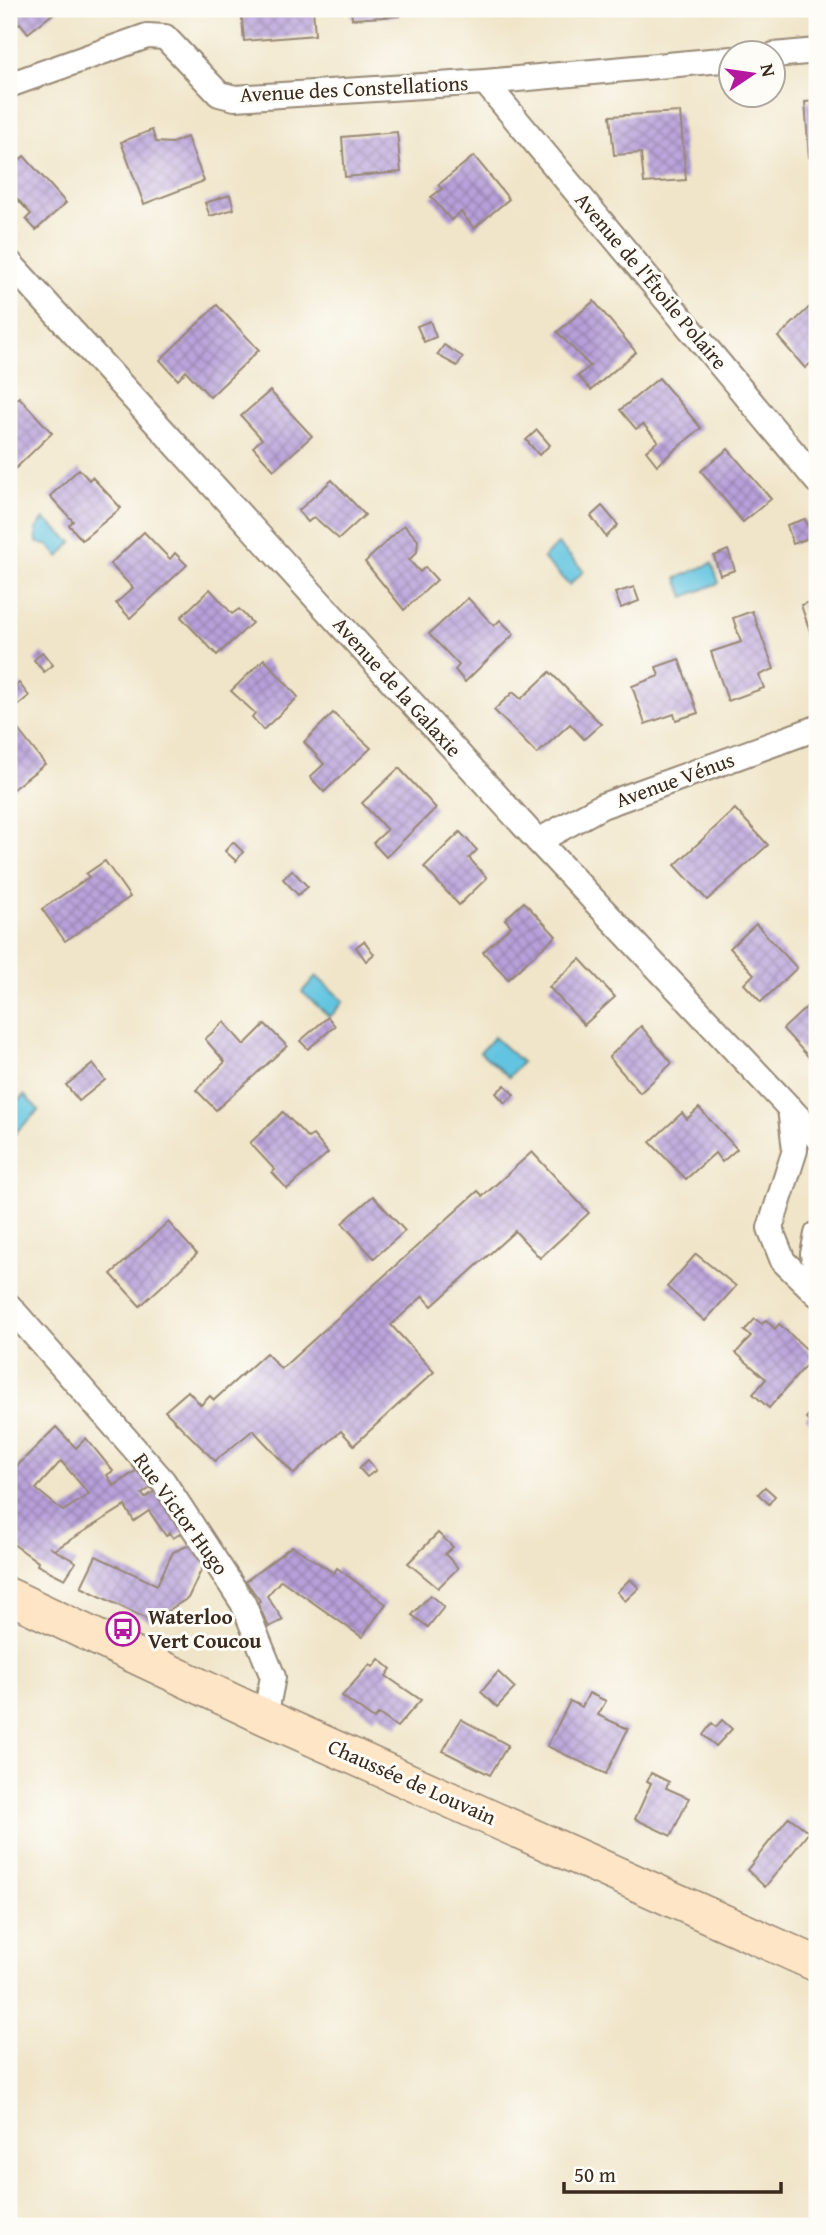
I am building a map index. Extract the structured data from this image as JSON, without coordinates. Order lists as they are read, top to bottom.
{
  "streets": {
    "main road": ["Chaussée de Louvain"],
    "street": [
      "Avenue des Constellations",
      "Avenue de l'Étoile Polaire",
      "Avenue de la Galaxie",
      "Avenue Vénus",
      "Rue Victor Hugo"
    ]
  },
  "crossings": [
    ["Avenue des Constellations", "Avenue de l'Étoile Polaire"],
    ["Avenue de la Galaxie", "Avenue Vénus"],
    ["Rue Victor Hugo", "Chaussée de Louvain"]
  ],
  "places": {
    "bus stop": ["Waterloo Vert Coucou"]
  },
  "scale_bar": "50 m",
  "north": "right"
}
